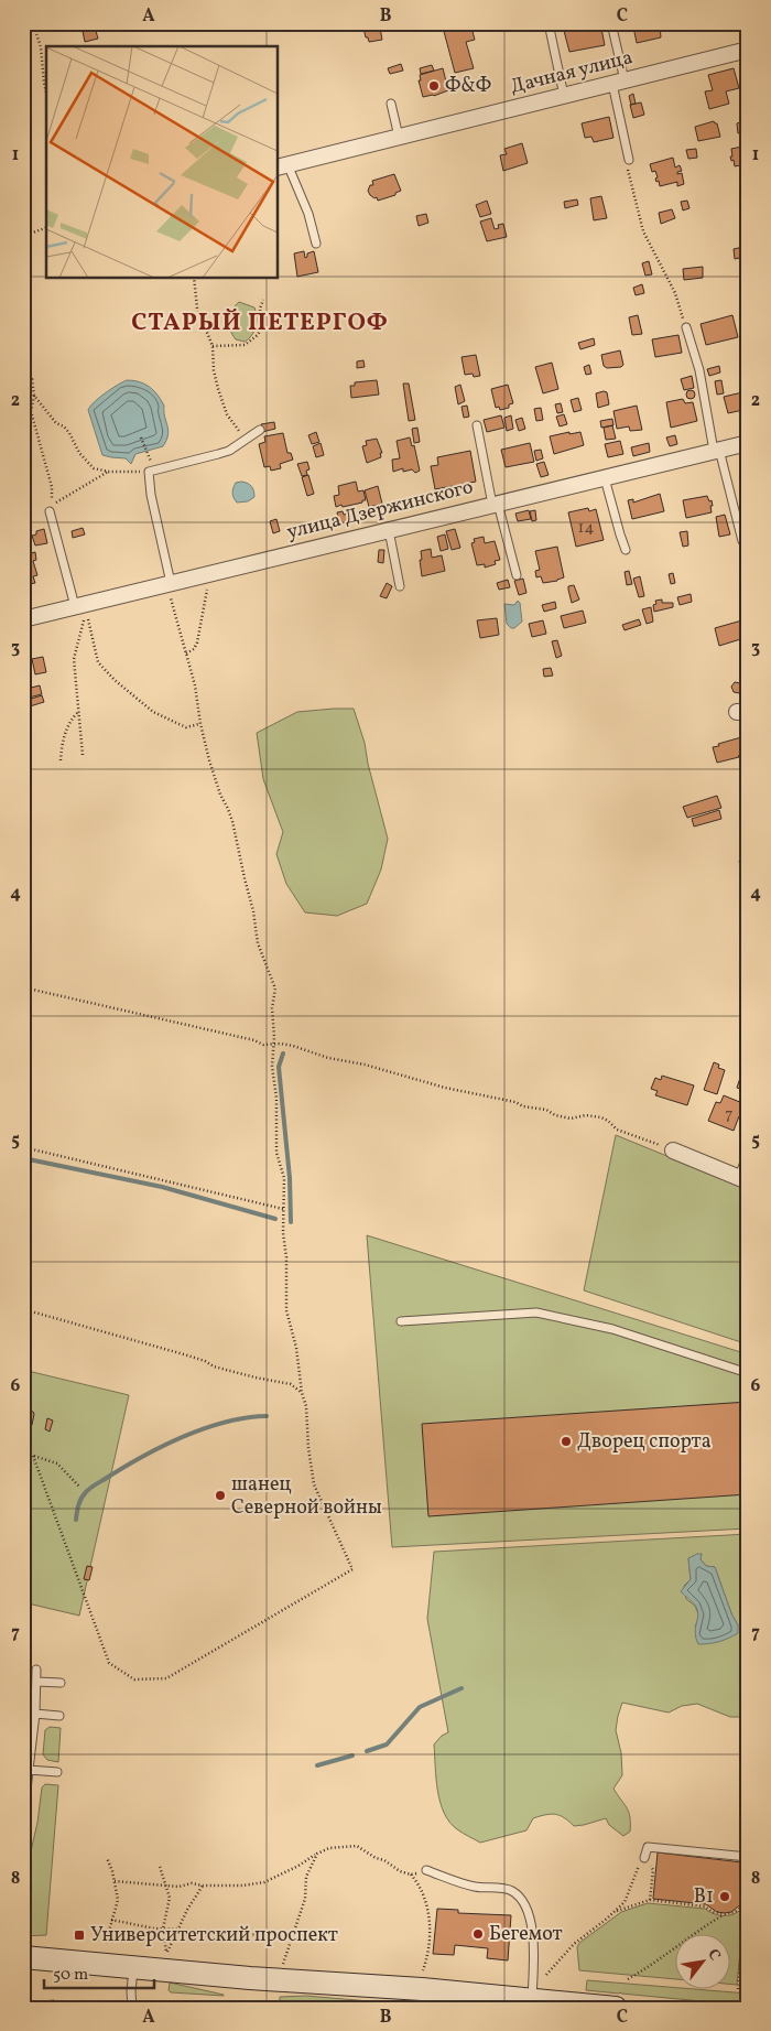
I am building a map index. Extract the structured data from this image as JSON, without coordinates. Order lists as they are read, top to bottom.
{
  "streets": {
    "street": ["Дачная улица", "улица Дзержинского"]
  },
  "districts": ["СТАРЫЙ ПЕТЕРГОФ"],
  "places": {
    "other": [
      "Ф&Ф",
      "Дворец спорта",
      "шанец Северной войны",
      "В1",
      "Бегемот"
    ],
    "transit": ["Университетский проспект"]
  },
  "house_numbers": ["14", "7"],
  "scale_bar": "50 m",
  "north": "top right",
  "grid": {
    "columns": ["A", "B", "C"],
    "rows": [
      "1",
      "2",
      "3",
      "4",
      "5",
      "6",
      "7",
      "8"
    ]
  }
}
